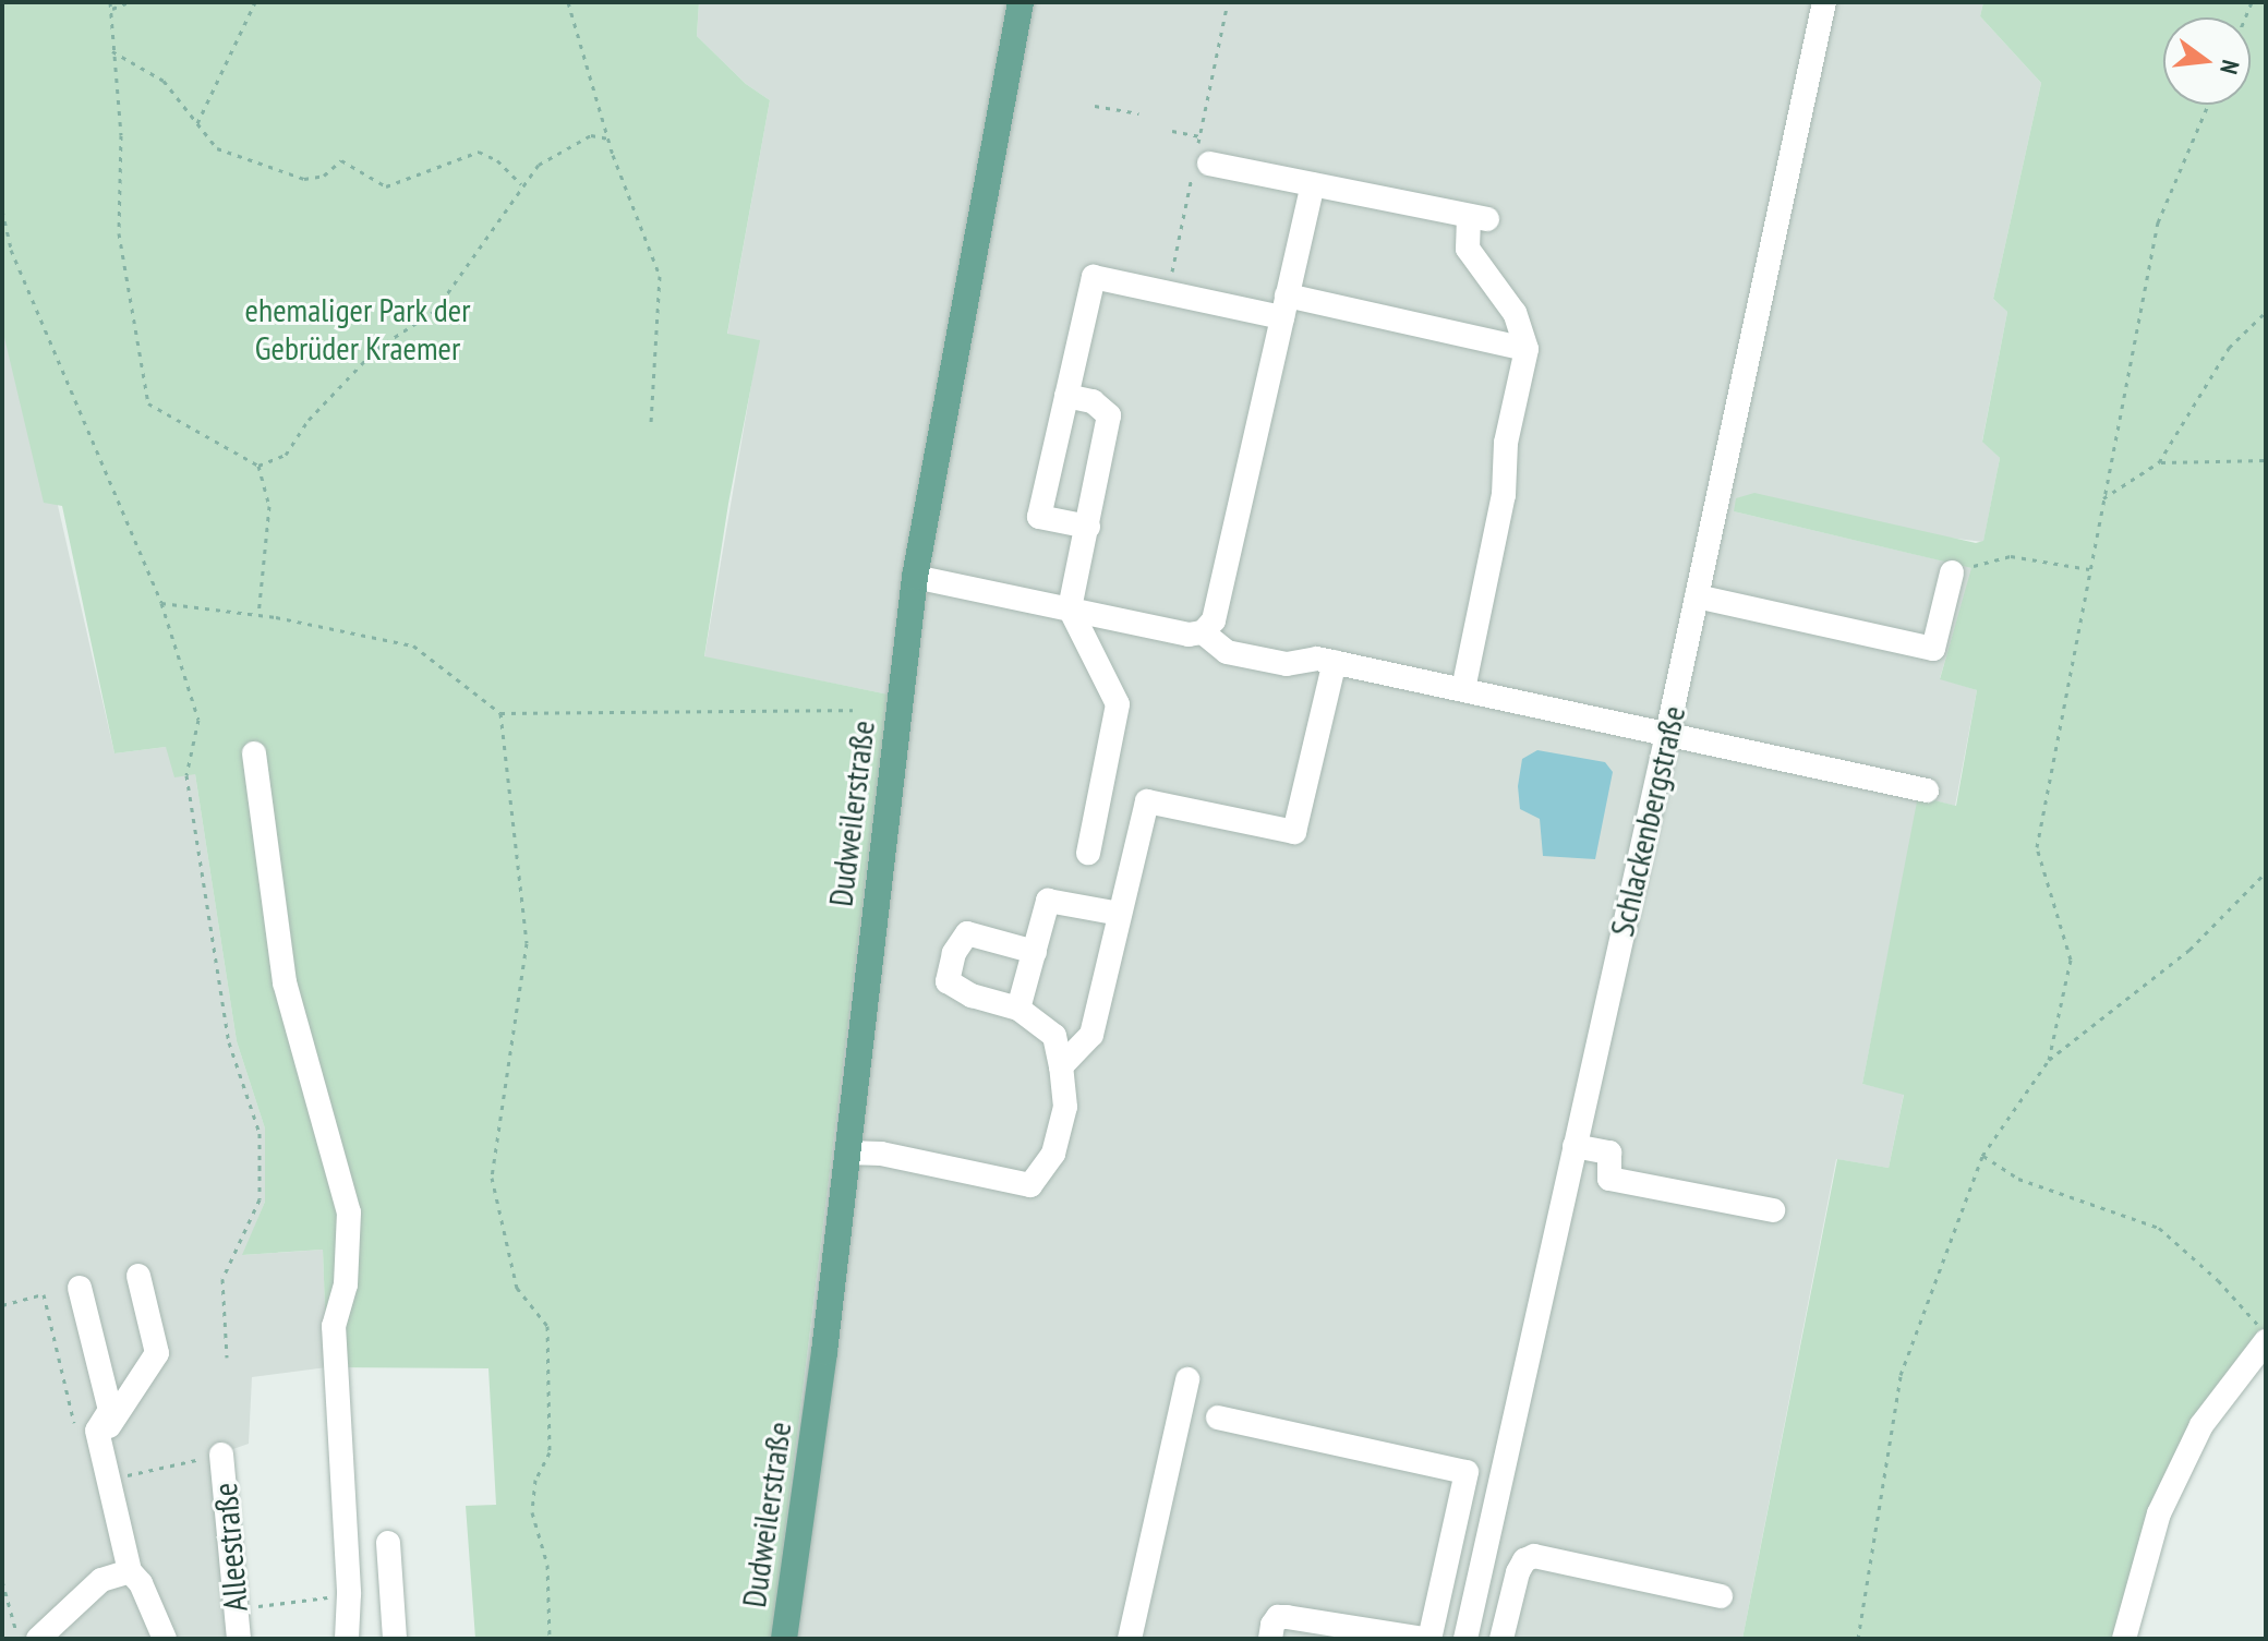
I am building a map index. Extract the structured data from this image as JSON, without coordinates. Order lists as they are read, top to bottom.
{
  "streets": {
    "main road": ["Dudweilerstraße"],
    "street": ["Schlackenbergstraße", "Alleestraße"]
  },
  "parks": ["ehemaliger Park der Gebrüder Kraemer"],
  "north": "right"
}
